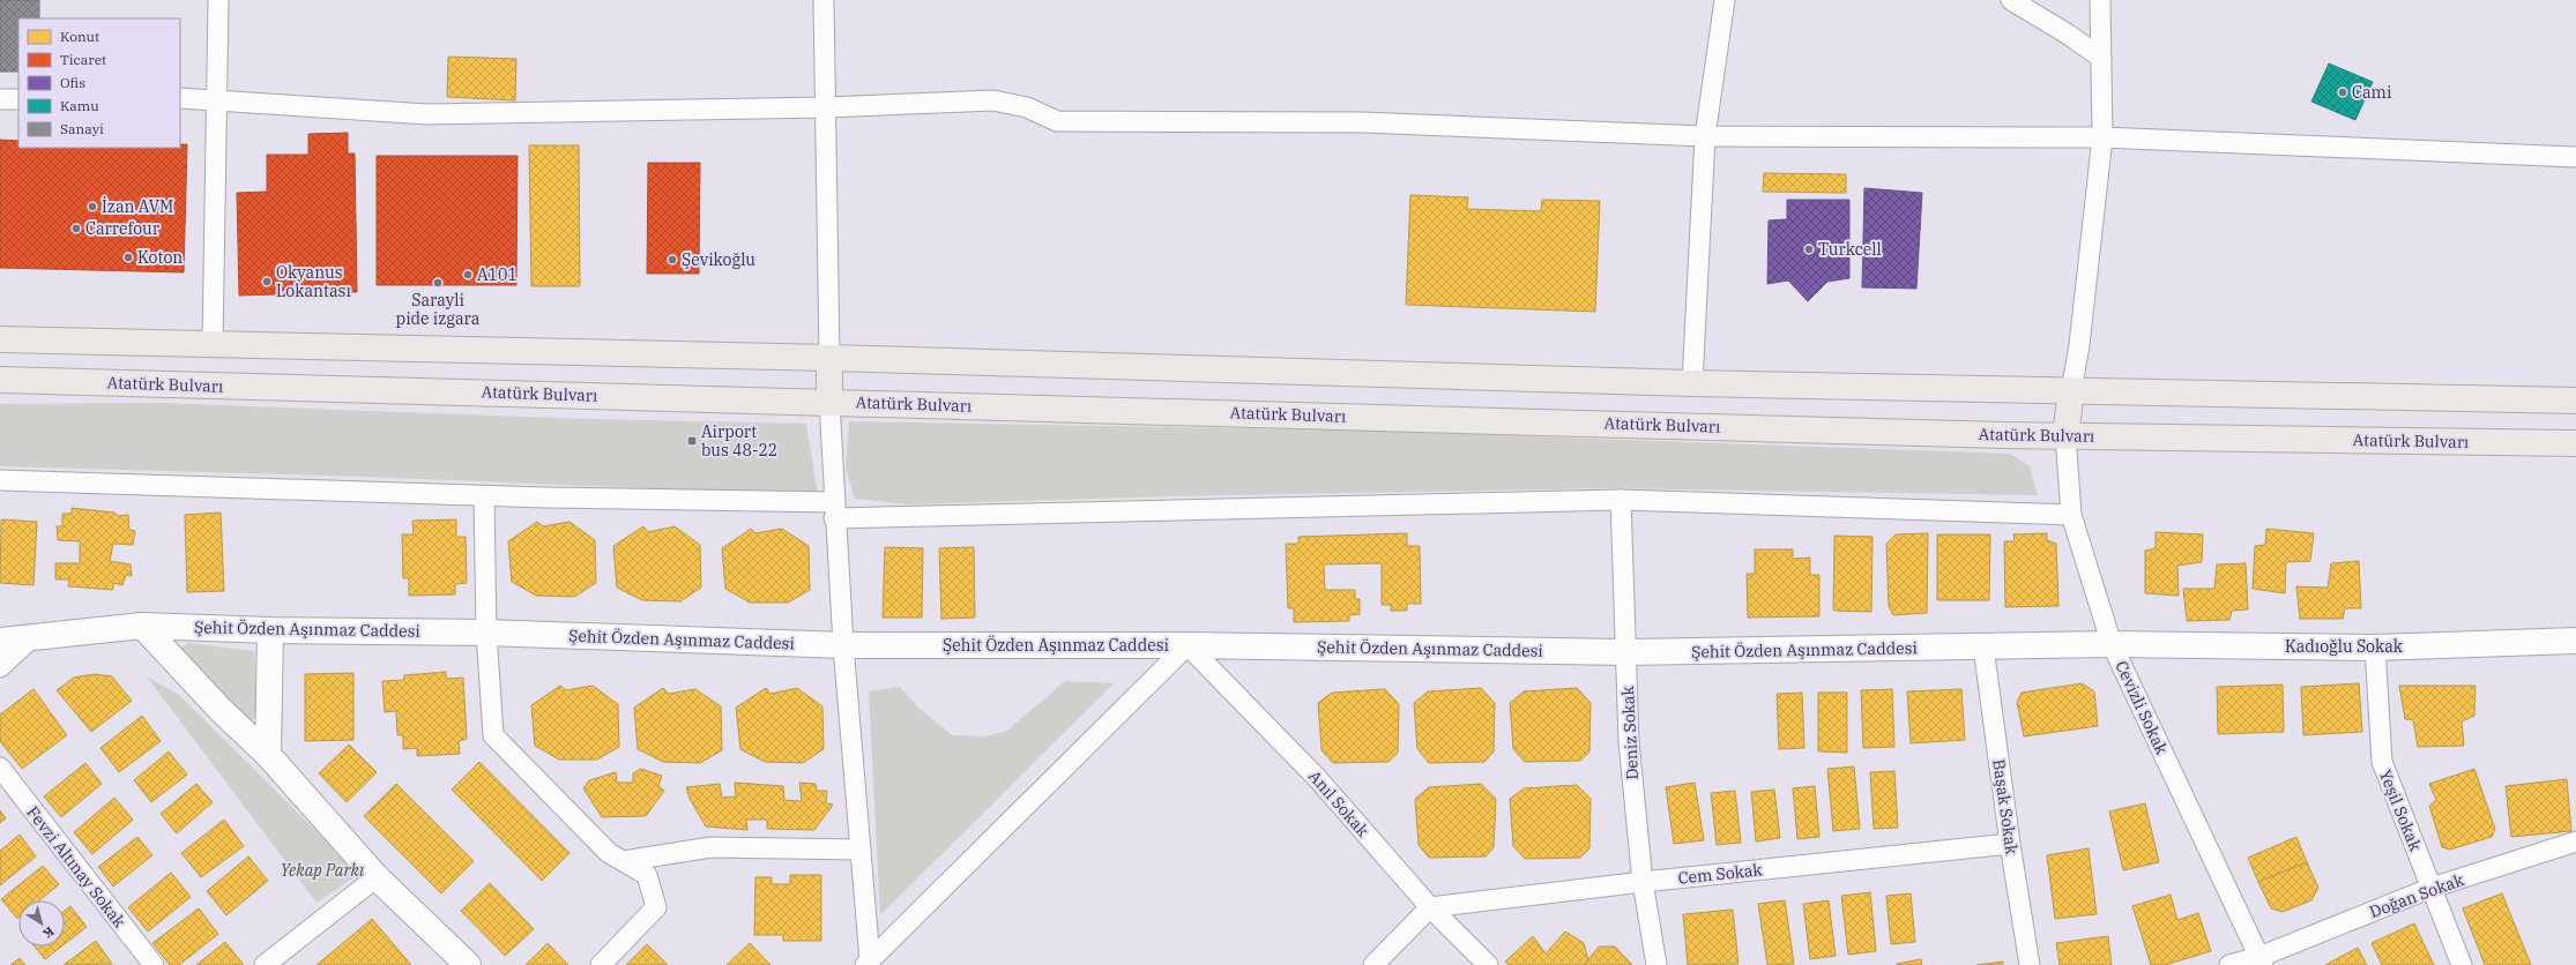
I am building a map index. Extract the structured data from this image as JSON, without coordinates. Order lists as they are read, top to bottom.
{
  "streets": {
    "main road": ["Atatürk Bulvarı"],
    "street": [
      "Şehit Özden Aşınmaz Caddesi",
      "Kadıoğlu Sokak",
      "Cevizli Sokak",
      "Deniz Sokak",
      "Anıl Sokak",
      "Başak Sokak",
      "Yeşil Sokak",
      "Fevzi Altınay Sokak",
      "Cem Sokak",
      "Doğan Sokak"
    ]
  },
  "crossings": [
    ["Atatürk Bulvarı", "Cevizli Sokak"],
    ["Şehit Özden Aşınmaz Caddesi", "Kadıoğlu Sokak"],
    ["Şehit Özden Aşınmaz Caddesi", "Cevizli Sokak"],
    ["Şehit Özden Aşınmaz Caddesi", "Deniz Sokak"],
    ["Şehit Özden Aşınmaz Caddesi", "Anıl Sokak"],
    ["Şehit Özden Aşınmaz Caddesi", "Başak Sokak"],
    ["Kadıoğlu Sokak", "Cevizli Sokak"],
    ["Kadıoğlu Sokak", "Yeşil Sokak"],
    ["Cevizli Sokak", "Doğan Sokak"],
    ["Deniz Sokak", "Cem Sokak"],
    ["Anıl Sokak", "Cem Sokak"],
    ["Başak Sokak", "Cem Sokak"],
    ["Yeşil Sokak", "Doğan Sokak"]
  ],
  "parks": ["Yekap Parkı"],
  "places": {
    "other": [
      "Cami",
      "İzan AVM",
      "Carrefour",
      "Turkcell",
      "Koton",
      "Şevikoğlu",
      "A101",
      "Okyanus Lokantası",
      "Sarayli pide izgara"
    ],
    "transit": ["Airport bus 48-22"]
  },
  "legend": [
    "Konut",
    "Ticaret",
    "Ofis",
    "Kamu",
    "Sanayi"
  ],
  "north": "bottom right"
}
